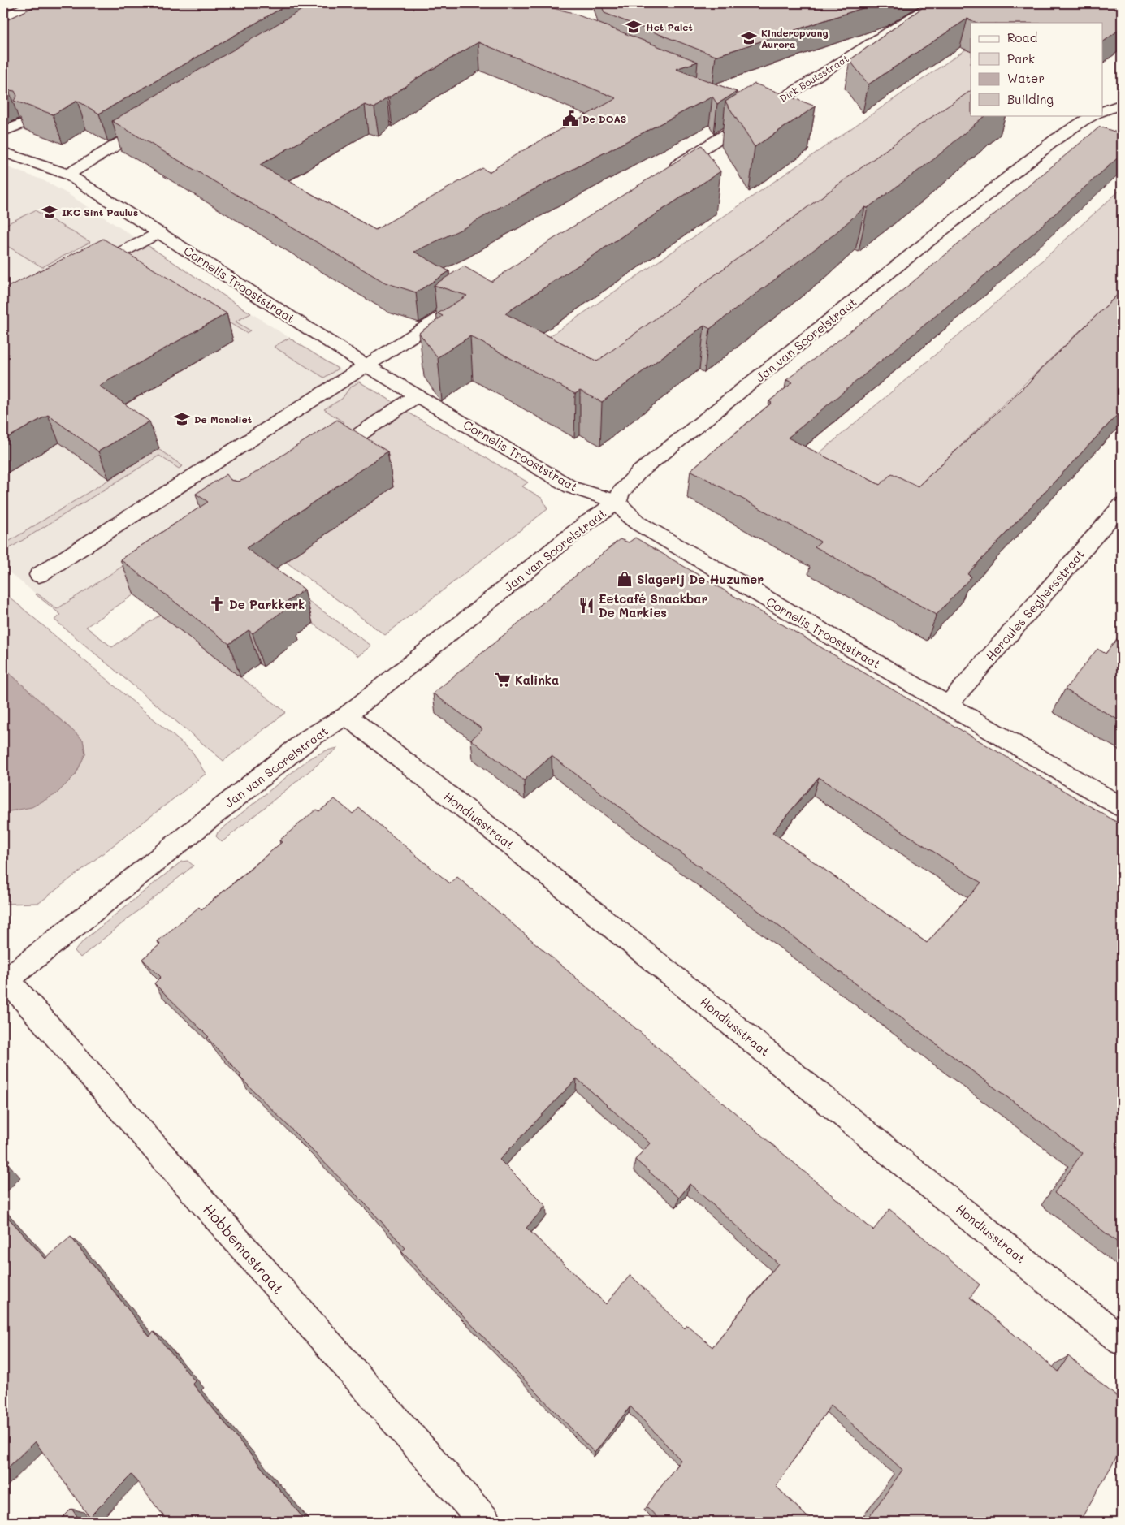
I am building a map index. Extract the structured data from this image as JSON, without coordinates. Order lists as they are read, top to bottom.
{
  "streets": {
    "street": [
      "Dirk Boutsstraat",
      "Cornelis Trooststraat",
      "Jan van Scorelstraat",
      "Hercules Seghersstraat",
      "Hondiusstraat",
      "Hobbemastraat"
    ]
  },
  "crossings": [
    ["Cornelis Trooststraat", "Jan van Scorelstraat"],
    ["Cornelis Trooststraat", "Hercules Seghersstraat"],
    ["Jan van Scorelstraat", "Hondiusstraat"],
    ["Jan van Scorelstraat", "Hobbemastraat"]
  ],
  "places": {
    "school or university": [
      "Het Palet",
      "Kinderopvang Aurora",
      "IKC Sint Paulus",
      "De Monoliet"
    ],
    "public building": ["De DOAS"],
    "shop": ["Slagerij De Huzumer"],
    "church": ["De Parkkerk"],
    "restaurant": ["Eetcafé Snackbar De Markies"],
    "supermarket": ["Kalinka"]
  },
  "legend": [
    "Road",
    "Park",
    "Water",
    "Building"
  ]
}
